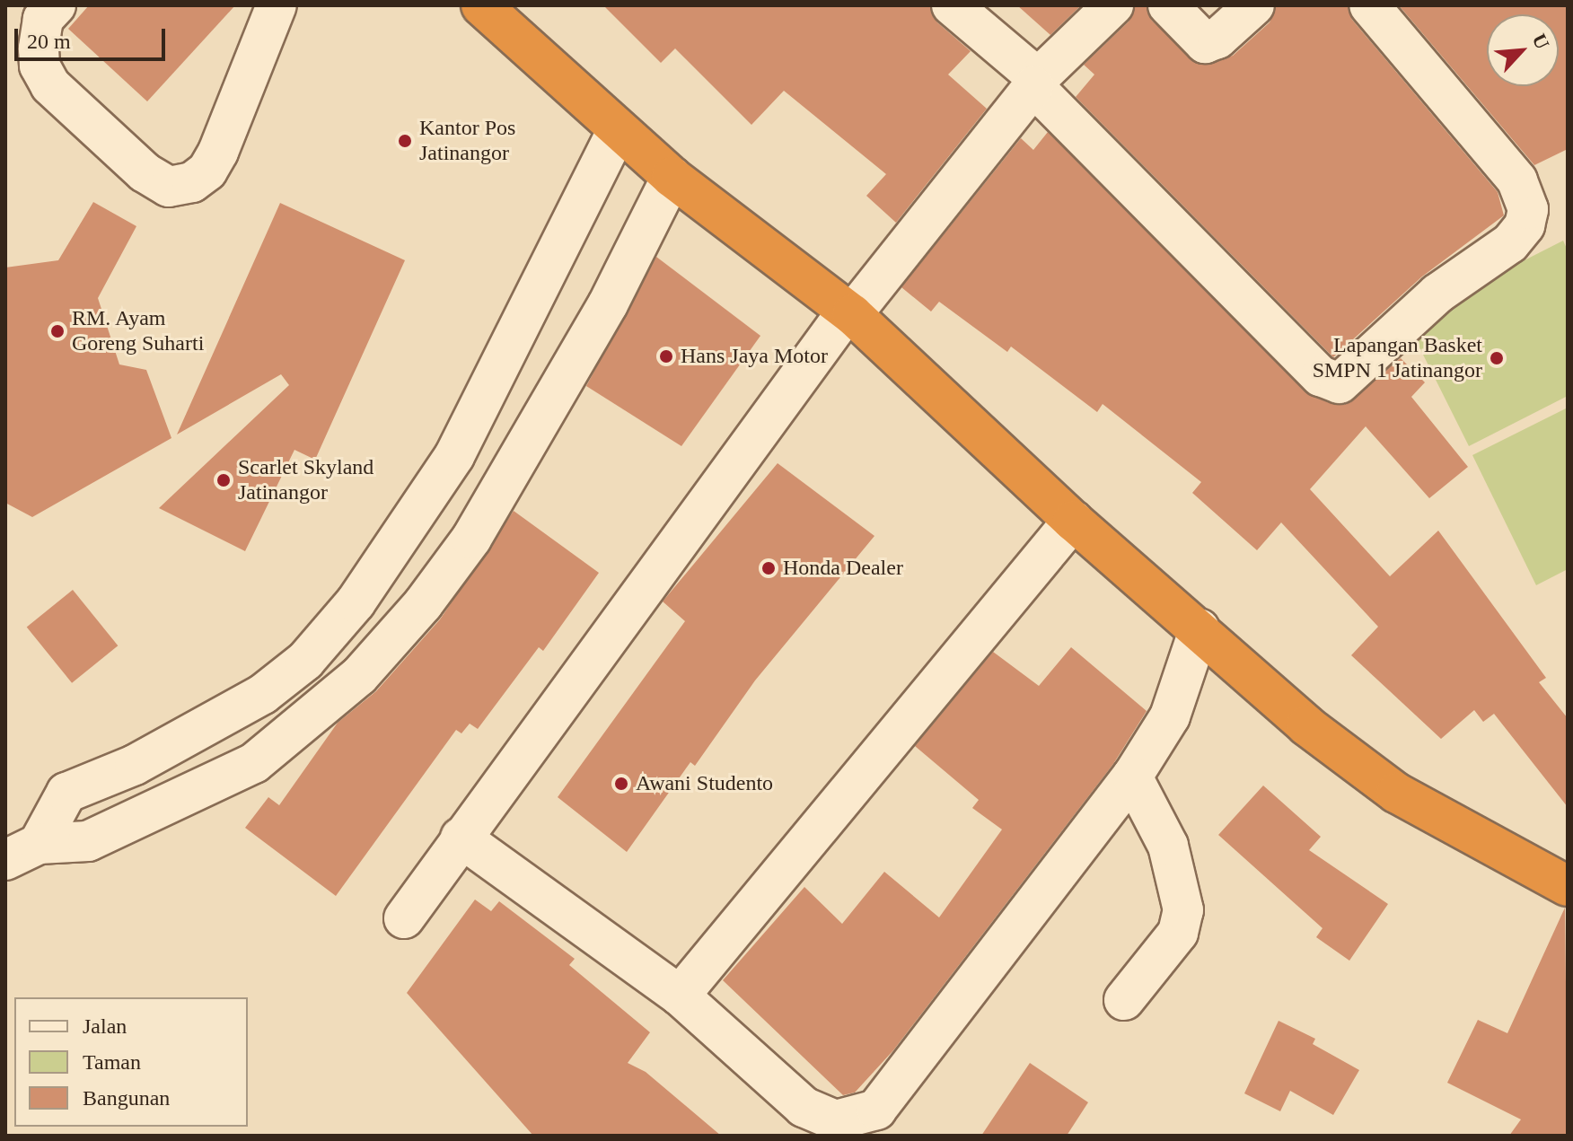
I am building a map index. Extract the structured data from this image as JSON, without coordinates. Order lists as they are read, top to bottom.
{
  "places": [
    "Kantor Pos Jatinangor",
    "RM. Ayam Goreng Suharti",
    "Hans Jaya Motor",
    "Lapangan Basket SMPN 1 Jatinangor",
    "Scarlet Skyland Jatinangor",
    "Honda Dealer",
    "Awani Studento"
  ],
  "legend": ["Jalan", "Taman", "Bangunan"],
  "scale_bar": "20 m",
  "north": "top right"
}
